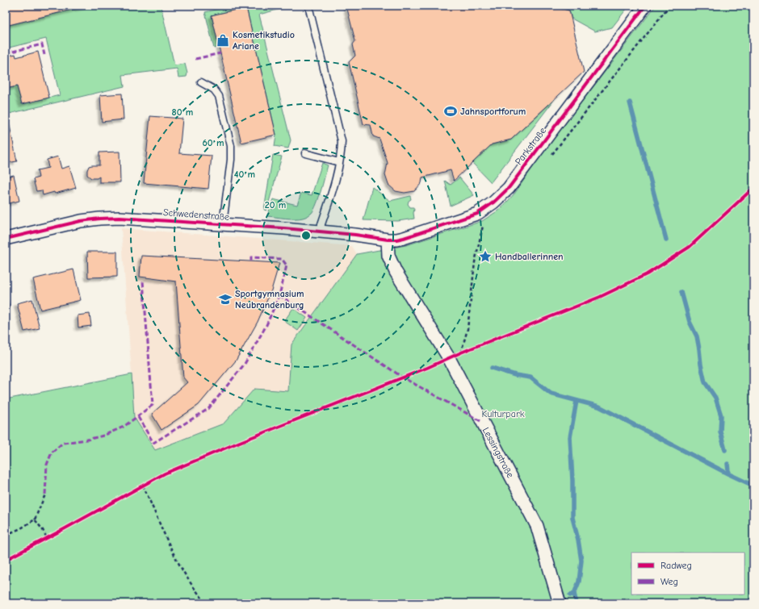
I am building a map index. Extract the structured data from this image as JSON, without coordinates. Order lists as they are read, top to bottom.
{
  "streets": {
    "street": ["Parkstraße", "Schwedenstraße", "Lessingstraße"]
  },
  "crossings": [
    ["Parkstraße", "Schwedenstraße"],
    ["Parkstraße", "Lessingstraße"],
    ["Schwedenstraße", "Lessingstraße"]
  ],
  "parks": ["Kulturpark"],
  "places": {
    "shop": ["Kosmetikstudio Ariane"],
    "sports": ["Jahnsportforum"],
    "place": ["Handballerinnen"],
    "school or university": ["Sportgymnasium Neubrandenburg"]
  },
  "legend": ["Radweg", "Weg"],
  "rings": [
    "80 m",
    "60 m",
    "40 m",
    "20 m"
  ]
}
